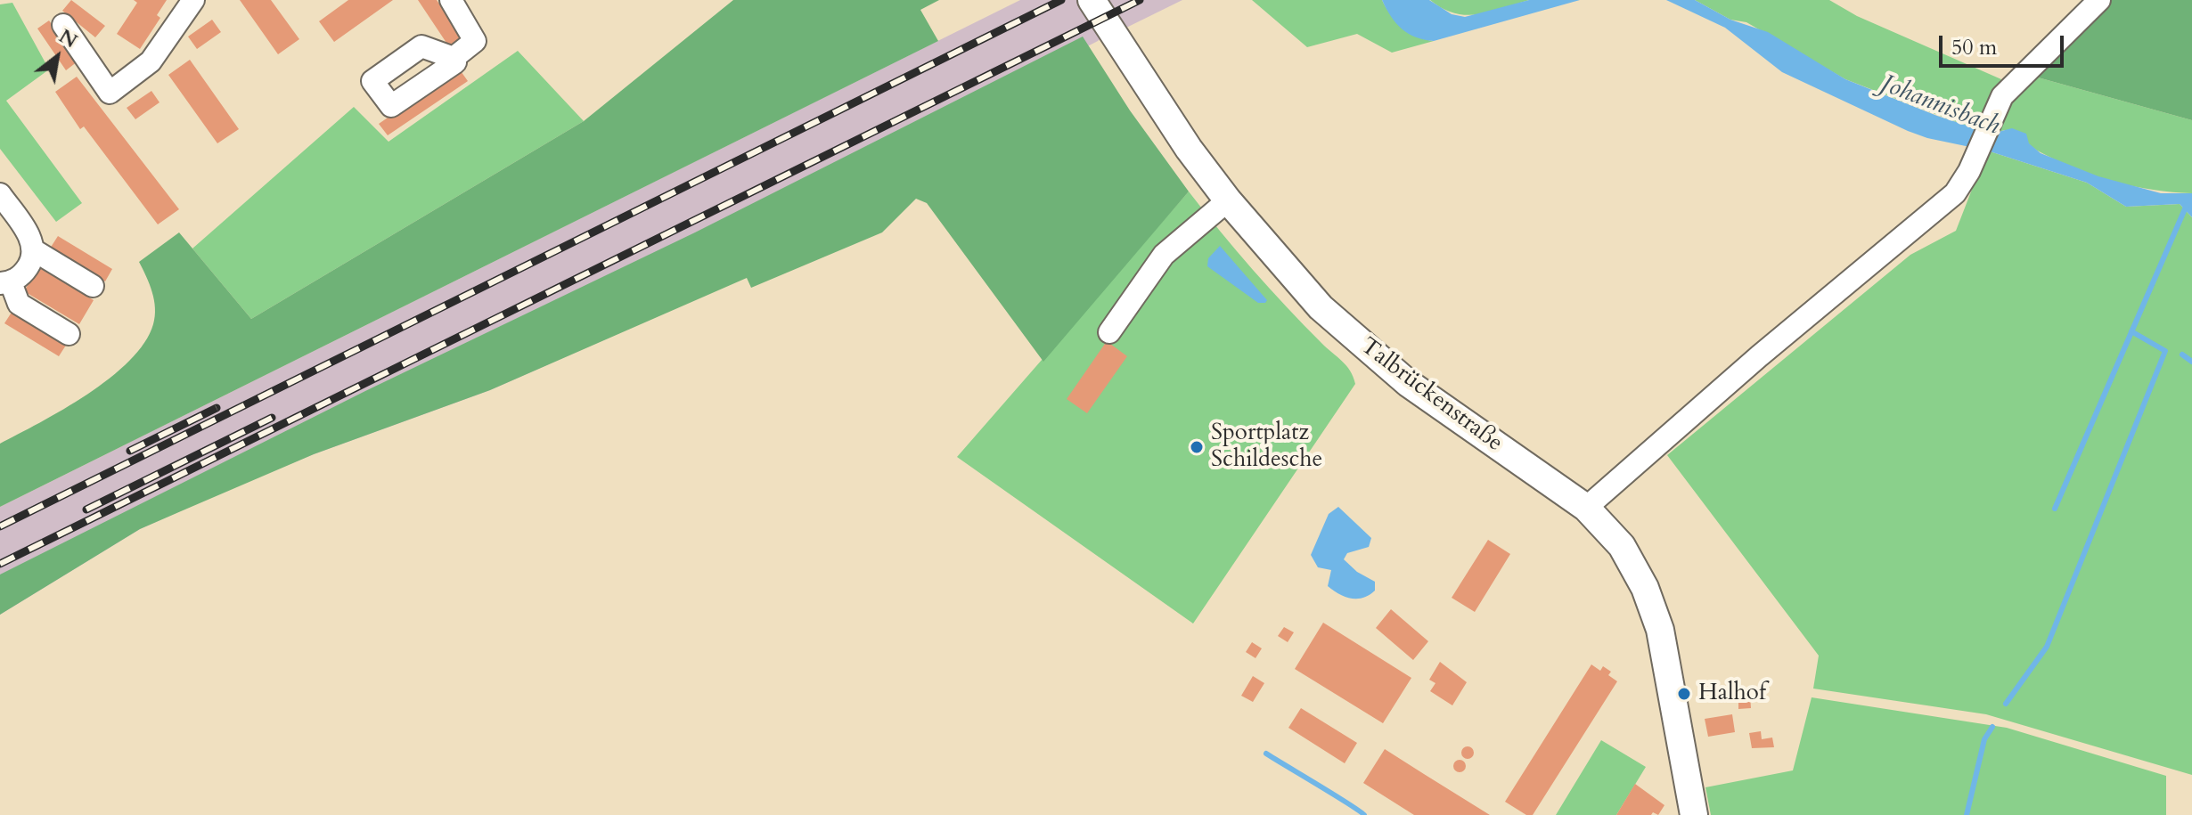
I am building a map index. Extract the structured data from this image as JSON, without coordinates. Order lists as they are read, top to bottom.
{
  "streets": {
    "main road": ["Talbrückenstraße"]
  },
  "water": ["Johannisbach"],
  "places": ["Sportplatz Schildesche", "Halhof"],
  "scale_bar": "50 m",
  "north": "top right"
}
